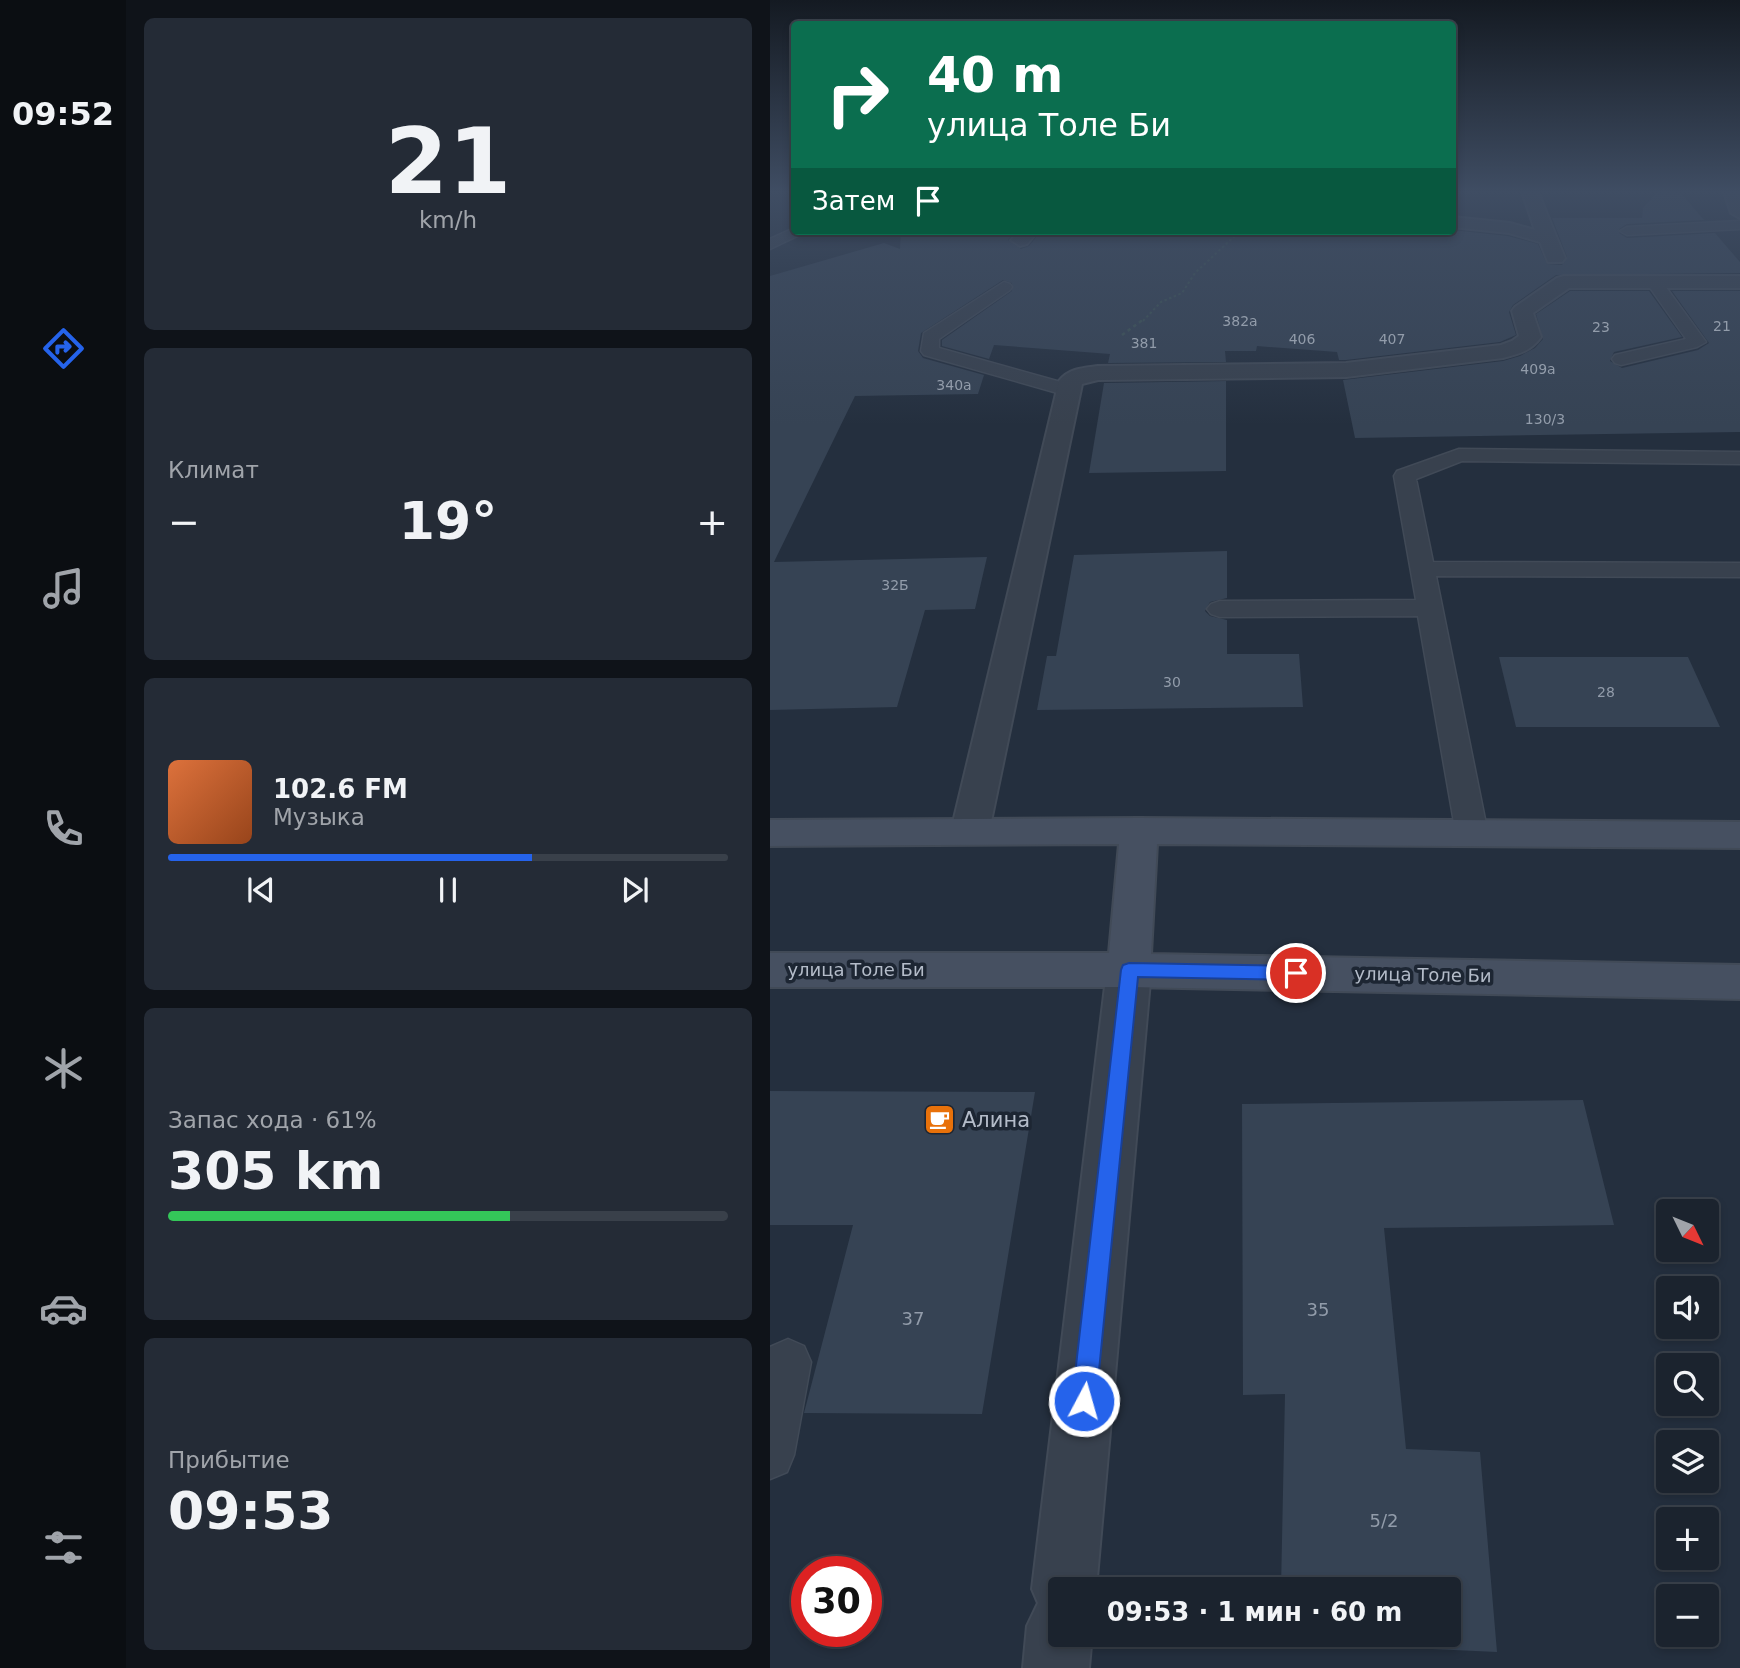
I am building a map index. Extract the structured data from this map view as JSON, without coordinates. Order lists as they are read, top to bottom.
{
  "streets": {
    "main road": ["улица Толе Би"]
  },
  "places": {
    "cafe": ["Алина"]
  },
  "house_numbers": [
    "382а",
    "21",
    "23",
    "406",
    "407",
    "381",
    "409а",
    "340а",
    "130/3",
    "32Б",
    "30",
    "28",
    "35",
    "37",
    "5/2"
  ],
  "north": "bottom right",
  "page": {
    "tabs": "09:52",
    "tile": [
      ["21", "km/h"],
      "Климат",
      ["Запас хода · 61%", "305 km"],
      ["Прибытие", "09:53"]
    ],
    "turn": ["40 m", "улица Толе Би"],
    "then": "Затем",
    "heat": ["−", "19°", "+"],
    "song": ["102.6 FM", "Музыка"],
    "map_buttons": ["+", "−"],
    "limit": "30",
    "trip": "09:53 · 1 мин · 60 m"
  }
}
